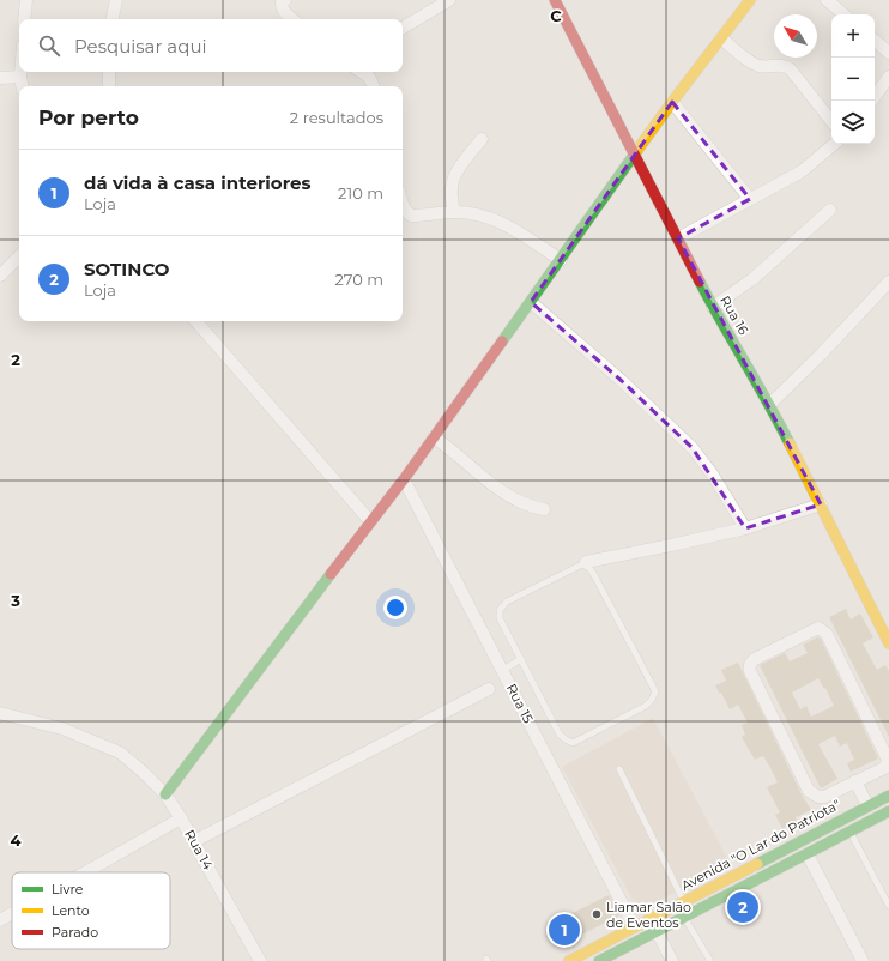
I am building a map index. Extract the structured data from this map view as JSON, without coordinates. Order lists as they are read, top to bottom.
{
  "streets": {
    "street": [
      "Rua 16",
      "Rua 15",
      "Avenida \"O Lar do Patriota\"",
      "Rua 14"
    ]
  },
  "crossings": [
    ["Rua 15", "Avenida \"O Lar do Patriota\""]
  ],
  "places": ["Liamar Salão de Eventos"],
  "legend": ["Livre", "Lento", "Parado"],
  "north": "top left",
  "page": {
    "map_buttons": ["+", "−"],
    "search": "Pesquisar aqui",
    "heading": ["Por perto", "2 resultados"],
    "list": [
      {
        "mark": "1",
        "name": "dá vida à casa interiores",
        "note": "Loja",
        "value": "210 m"
      },
      {
        "mark": "2",
        "name": "SOTINCO",
        "note": "Loja",
        "value": "270 m"
      }
    ],
    "pins": ["2", "1"]
  },
  "grid": {
    "columns": ["C"],
    "rows": ["2", "3", "4"]
  }
}
